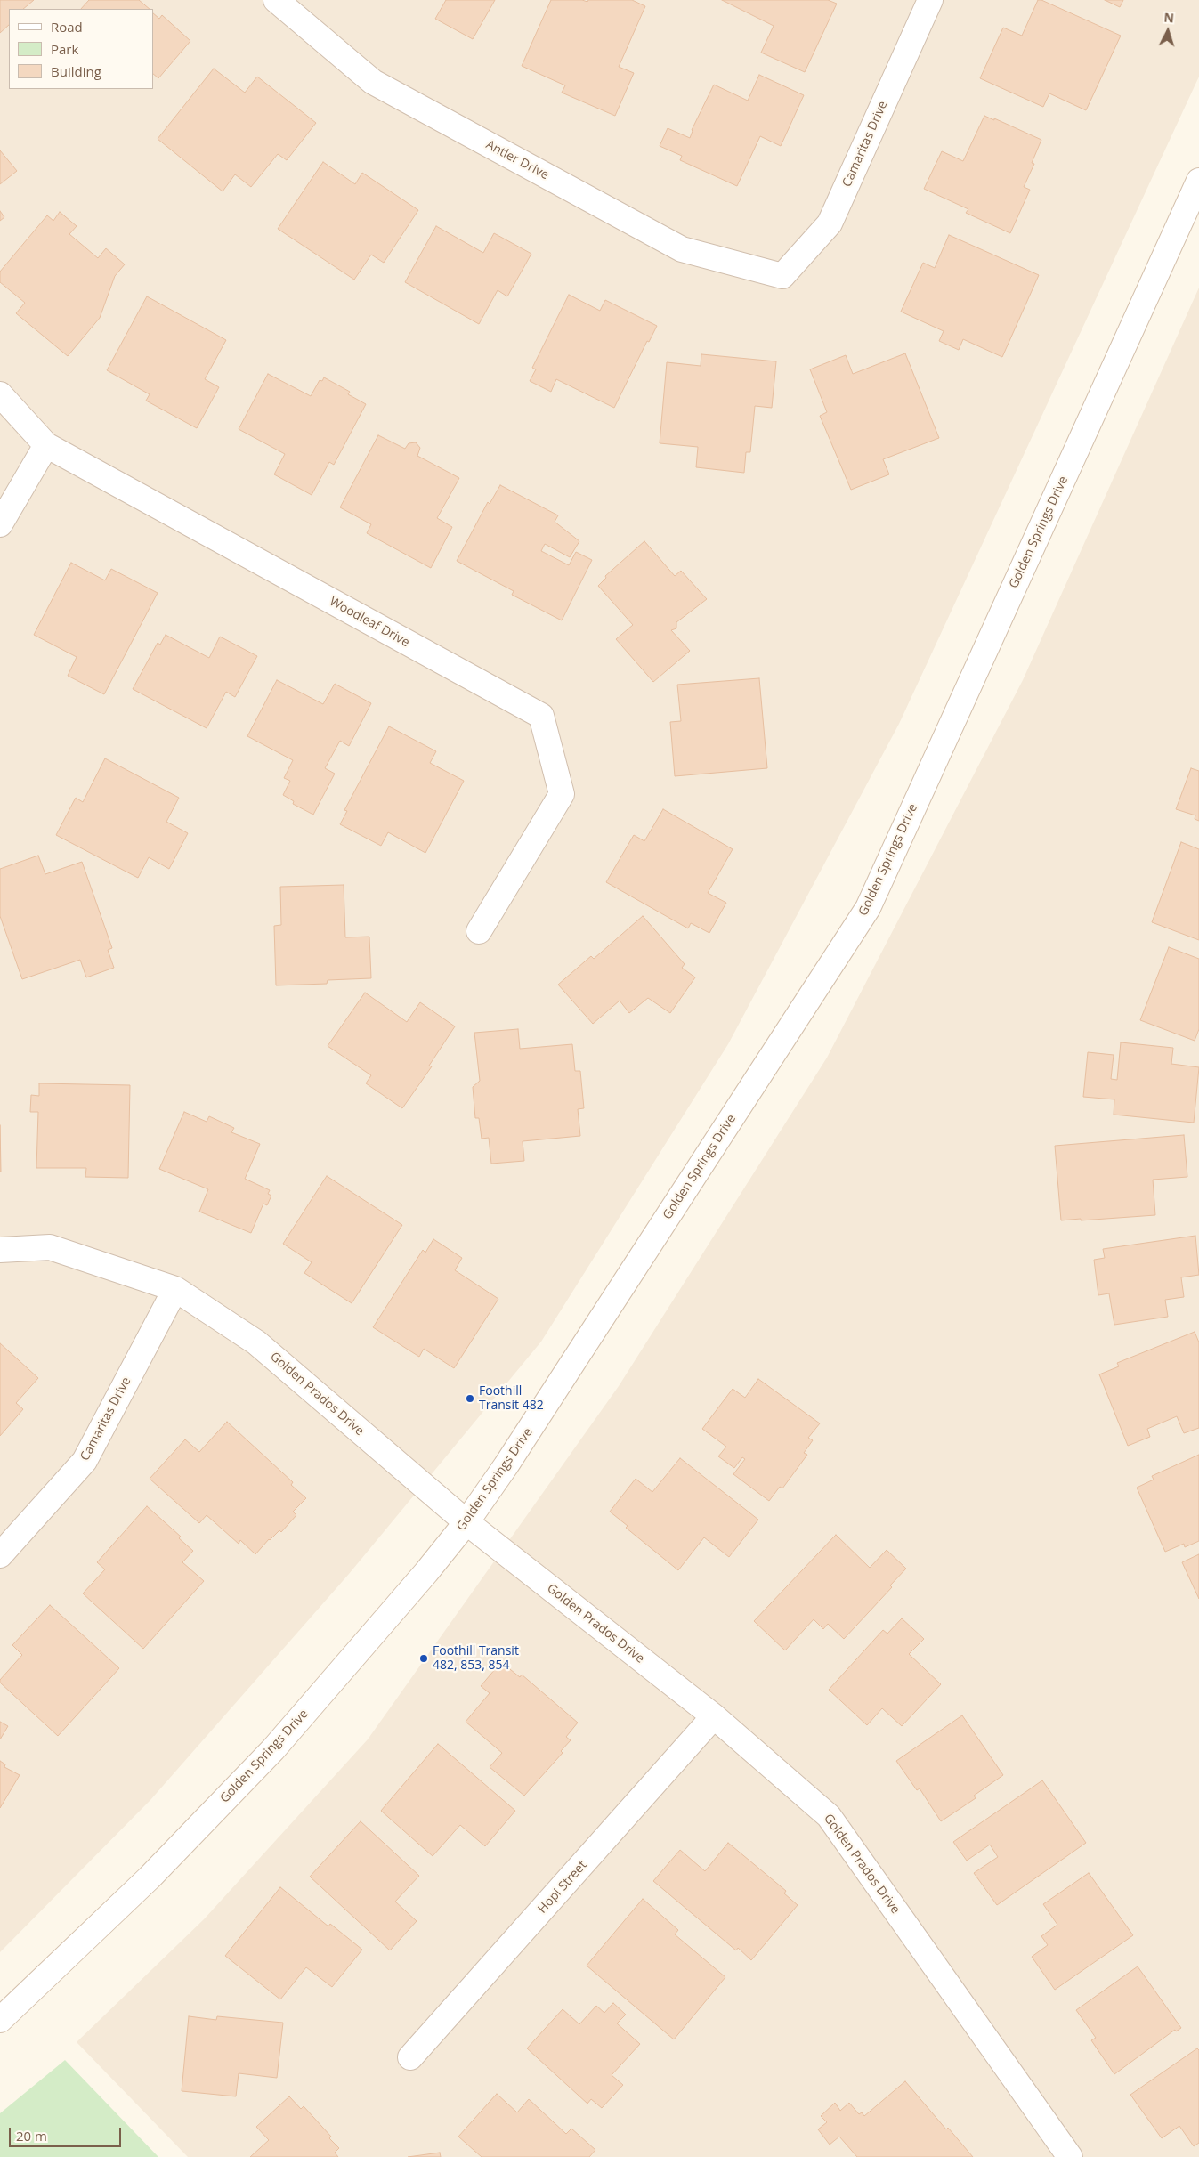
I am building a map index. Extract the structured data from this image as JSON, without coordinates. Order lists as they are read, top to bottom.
{
  "streets": {
    "street": [
      "Camaritas Drive",
      "Antler Drive",
      "Golden Springs Drive",
      "Woodleaf Drive",
      "Golden Prados Drive",
      "Hopi Street"
    ]
  },
  "crossings": [
    ["Camaritas Drive", "Antler Drive"],
    ["Camaritas Drive", "Golden Prados Drive"],
    ["Golden Springs Drive", "Golden Prados Drive"],
    ["Golden Prados Drive", "Hopi Street"]
  ],
  "places": ["Foothill Transit 482", "Foothill Transit 482, 853, 854"],
  "legend": ["Road", "Park", "Building"],
  "scale_bar": "20 m",
  "north": "top"
}
